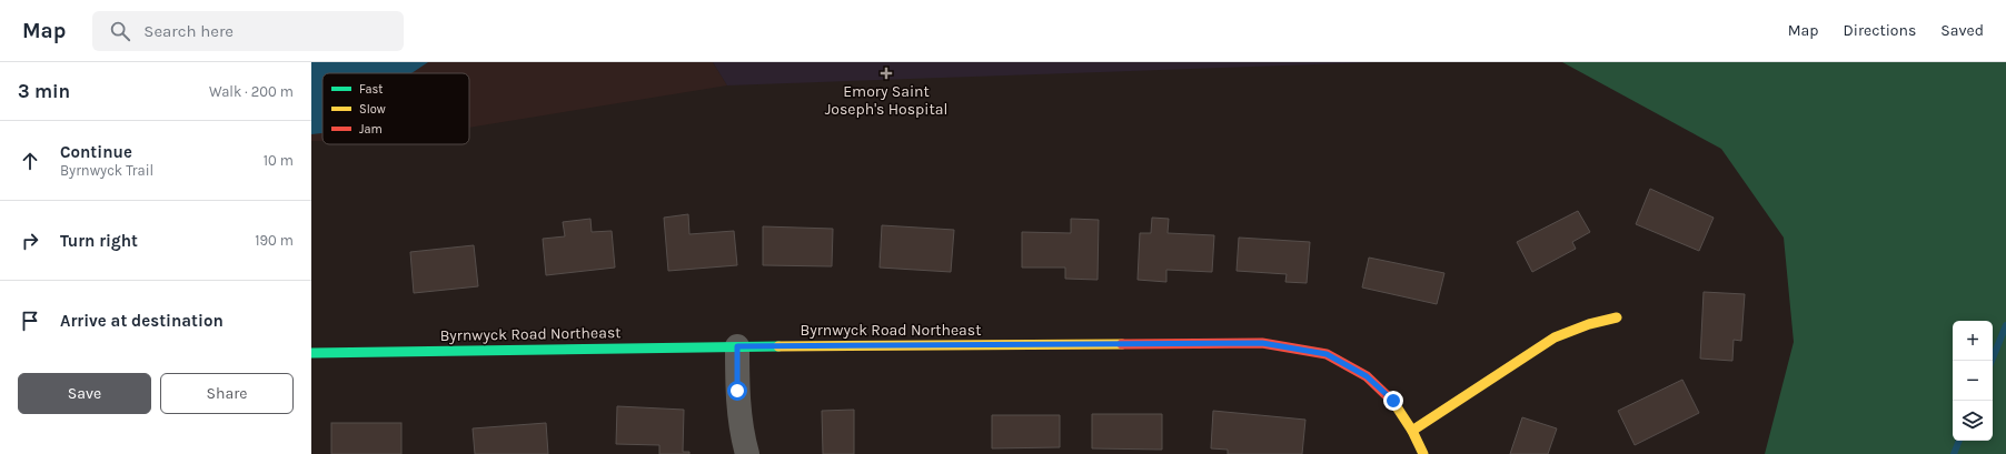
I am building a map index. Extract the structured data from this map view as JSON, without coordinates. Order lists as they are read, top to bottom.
{
  "streets": {
    "street": ["Byrnwyck Road Northeast"]
  },
  "places": {
    "health": ["Emory Saint Joseph's Hospital"]
  },
  "legend": ["Fast", "Slow", "Jam"],
  "page": {
    "header": "Map",
    "search": "Search here",
    "nav": ["Map", "Directions", "Saved"],
    "heading": ["3 min", "Walk · 200 m"],
    "list": [
      ["Continue", "Byrnwyck Trail", "10 m"],
      ["Turn right", "190 m"],
      "Arrive at destination"
    ],
    "map_buttons": ["+", "−"],
    "buttons": ["Save", "Share"]
  }
}
